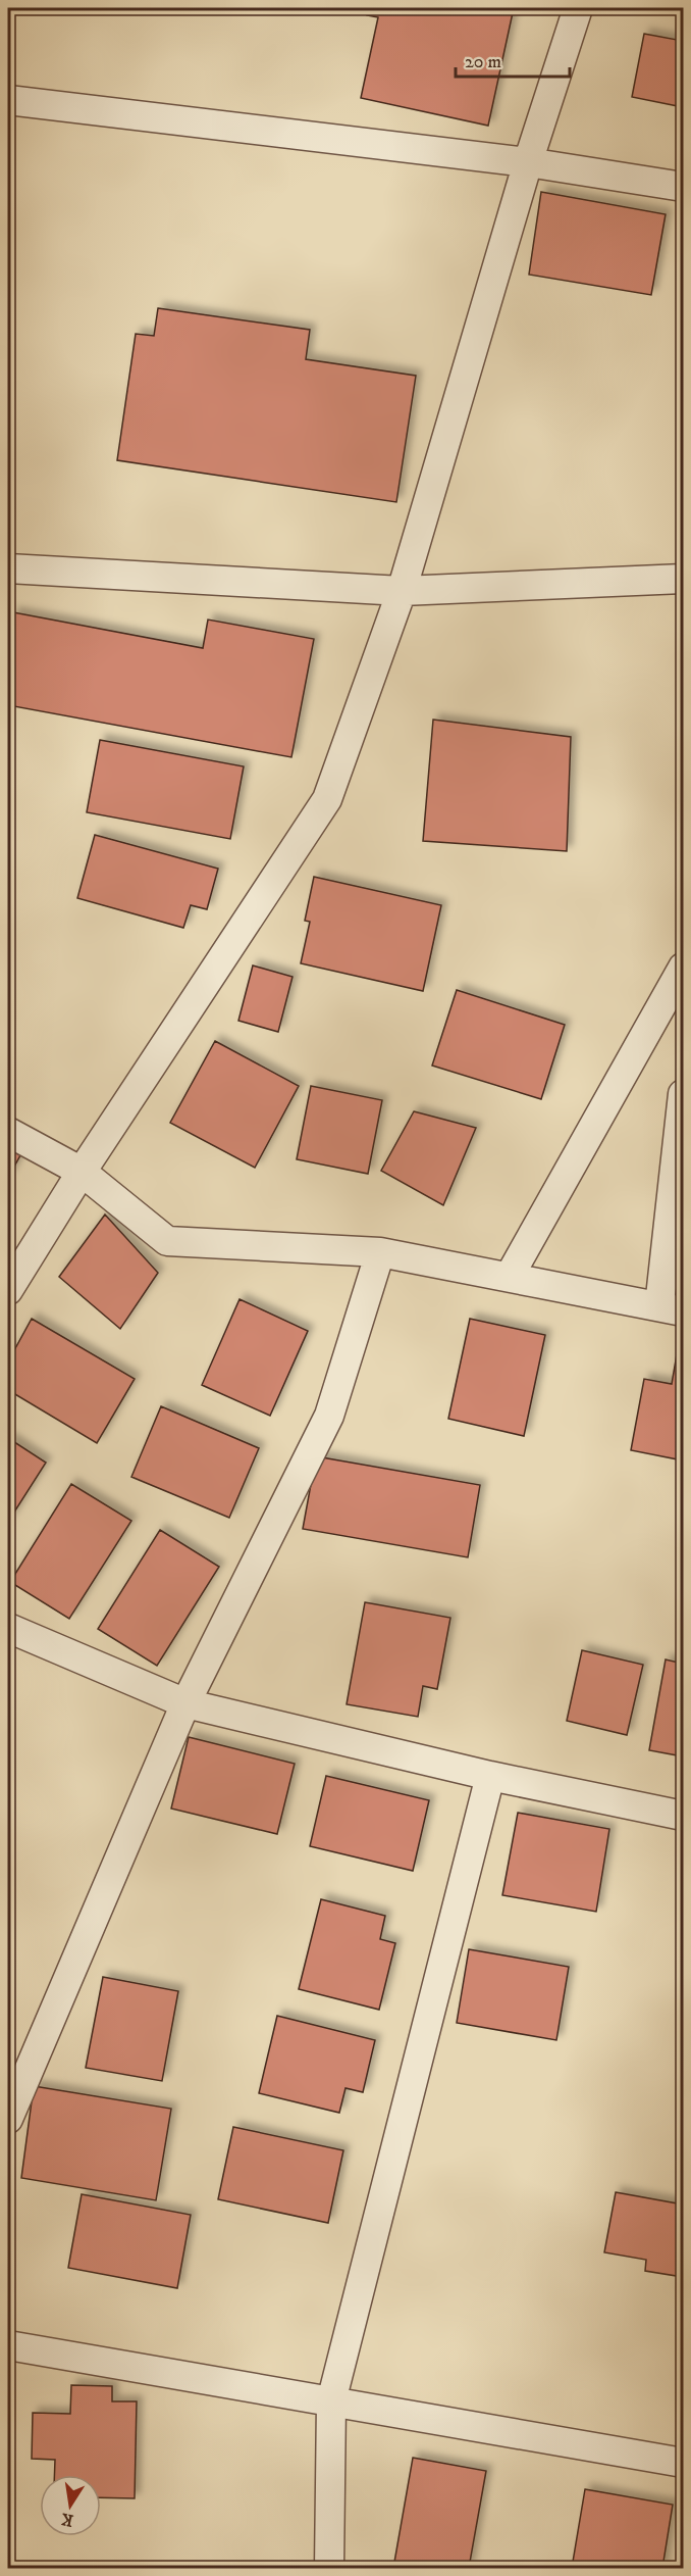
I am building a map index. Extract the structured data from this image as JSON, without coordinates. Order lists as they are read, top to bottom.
{
  "scale_bar": "20 m",
  "north": "bottom"
}
